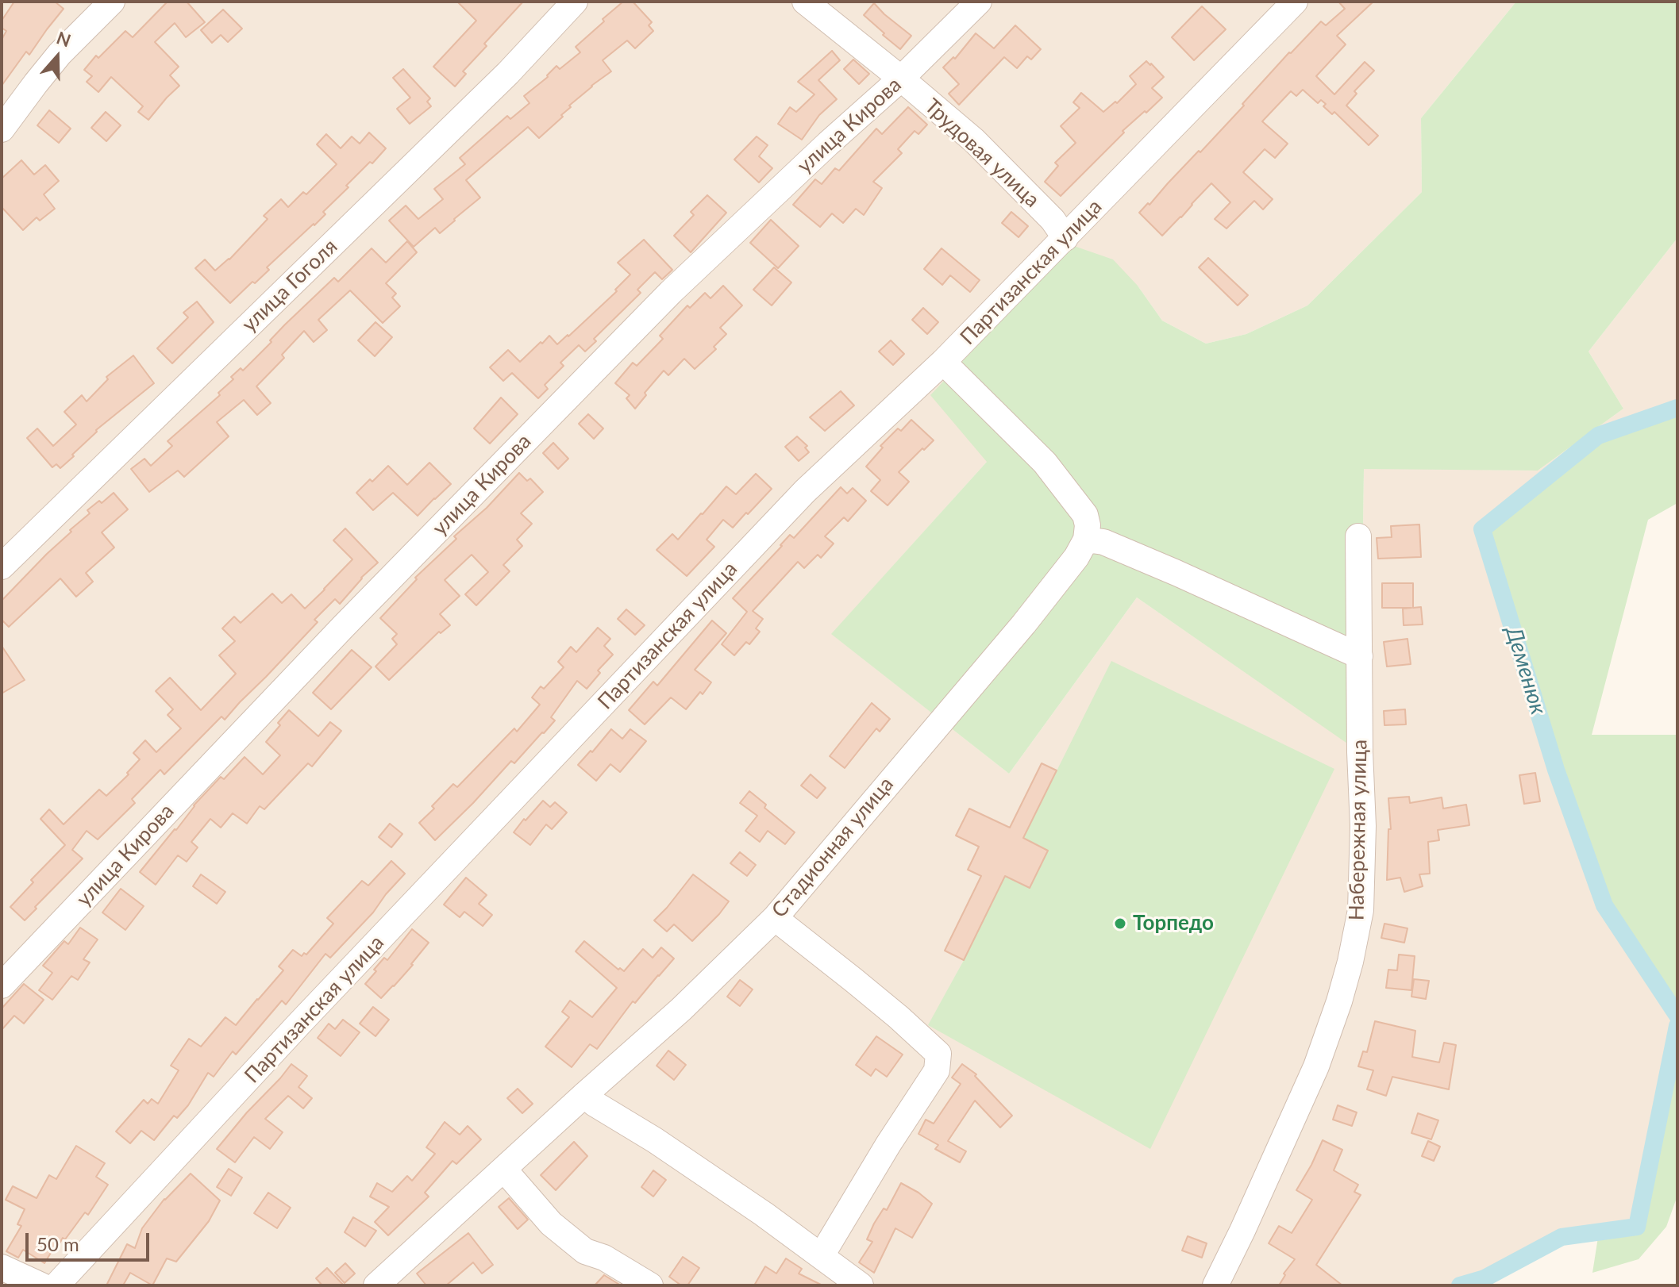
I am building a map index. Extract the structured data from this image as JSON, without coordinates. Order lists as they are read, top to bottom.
{
  "streets": {
    "street": [
      "улица Кирова",
      "Трудовая улица",
      "Партизанская улица",
      "улица Гоголя",
      "Набережная улица",
      "Стадионная улица"
    ]
  },
  "crossings": [
    ["улица Кирова", "Трудовая улица"],
    ["Трудовая улица", "Партизанская улица"]
  ],
  "water": ["Деменюк"],
  "places": ["Торпедо"],
  "scale_bar": "50 m",
  "north": "top"
}
